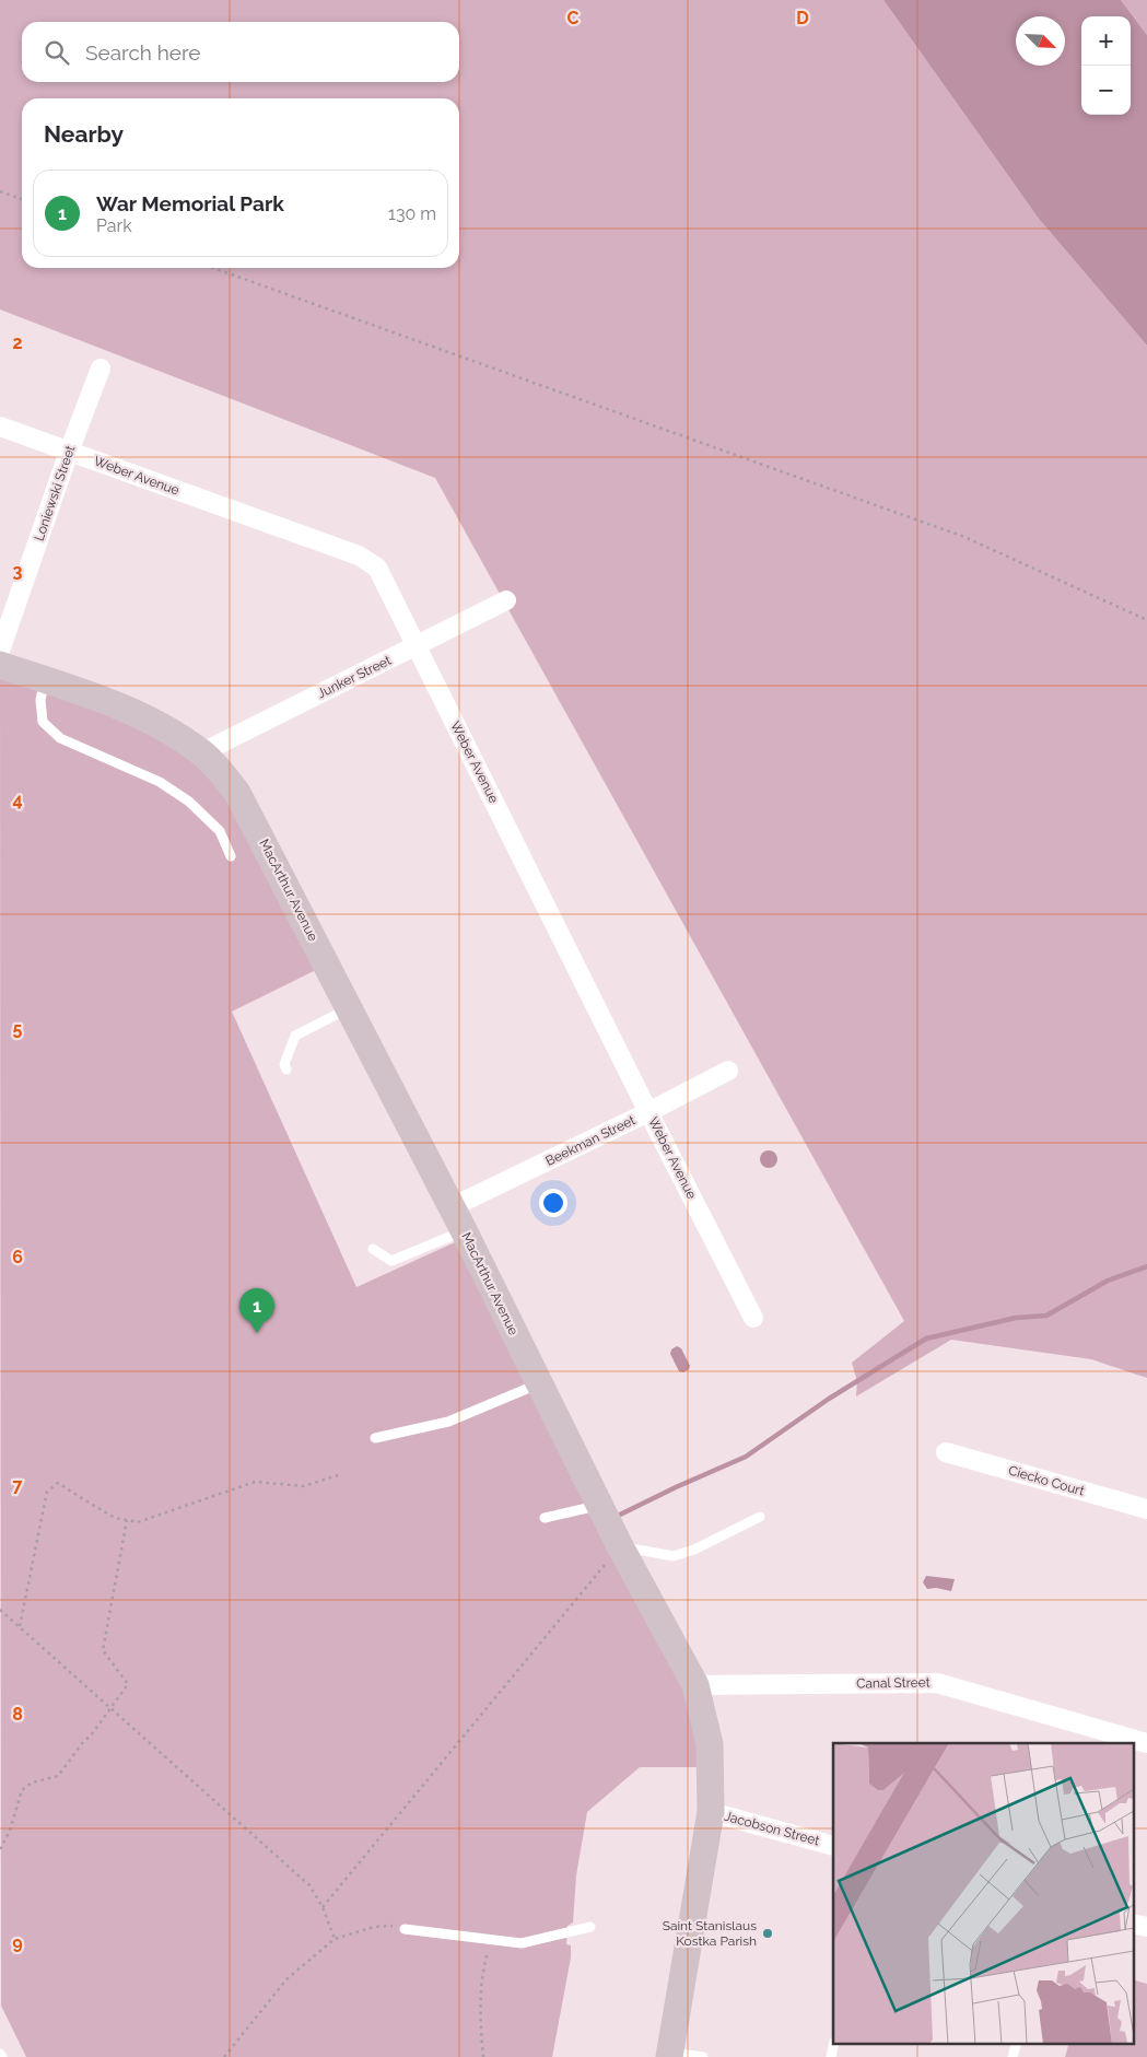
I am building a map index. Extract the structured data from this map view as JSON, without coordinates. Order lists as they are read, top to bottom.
{
  "streets": {
    "street": [
      "Weber Avenue",
      "Loniewski Street",
      "Junker Street",
      "MacArthur Avenue",
      "Beekman Street",
      "Ciecko Court",
      "Canal Street",
      "Jacobson Street"
    ]
  },
  "crossings": [
    ["Weber Avenue", "Loniewski Street"],
    ["Weber Avenue", "Junker Street"],
    ["Weber Avenue", "Beekman Street"],
    ["Junker Street", "MacArthur Avenue"],
    ["MacArthur Avenue", "Beekman Street"],
    ["MacArthur Avenue", "Canal Street"],
    ["MacArthur Avenue", "Jacobson Street"]
  ],
  "places": ["Saint Stanislaus Kostka Parish"],
  "north": "bottom right",
  "page": {
    "map_buttons": ["+", "−"],
    "search": "Search here",
    "heading": "Nearby",
    "list": [
      {
        "mark": "1",
        "name": "War Memorial Park",
        "note": "Park",
        "value": "130 m"
      }
    ],
    "pins": "1"
  },
  "grid": {
    "columns": ["C", "D"],
    "rows": [
      "2",
      "3",
      "4",
      "5",
      "6",
      "7",
      "8",
      "9"
    ]
  }
}
